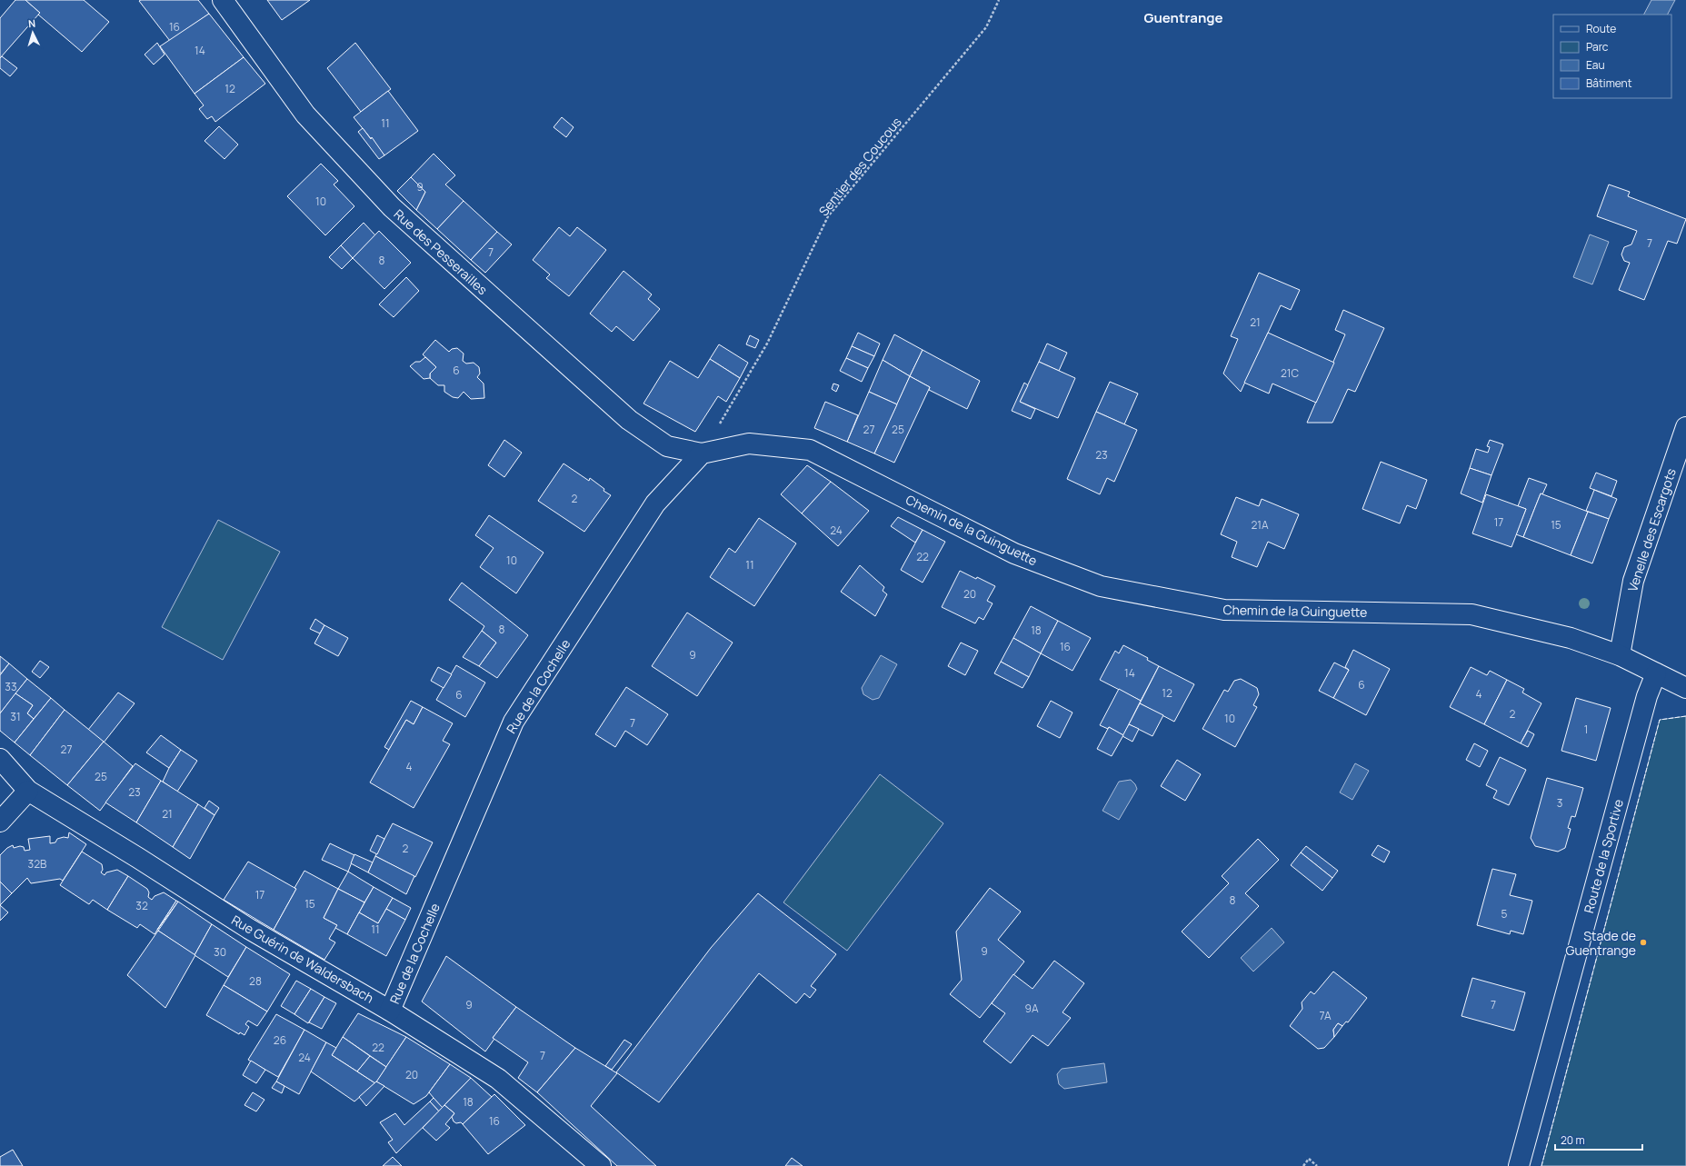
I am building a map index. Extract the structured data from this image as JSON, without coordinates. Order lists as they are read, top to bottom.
{
  "streets": {
    "street": [
      "Rue des Pesserailles",
      "Chemin de la Guinguette",
      "Venelle des Escargots",
      "Rue de la Cochelle",
      "Route de la Sportive",
      "Rue Guérin de Waldersbach"
    ],
    "path": ["Sentier des Coucous"]
  },
  "crossings": [
    ["Sentier des Coucous", "Rue des Pesserailles"],
    ["Sentier des Coucous", "Chemin de la Guinguette"],
    ["Sentier des Coucous", "Rue de la Cochelle"],
    ["Rue des Pesserailles", "Chemin de la Guinguette"],
    ["Rue des Pesserailles", "Rue de la Cochelle"],
    ["Chemin de la Guinguette", "Venelle des Escargots"],
    ["Chemin de la Guinguette", "Rue de la Cochelle"],
    ["Chemin de la Guinguette", "Route de la Sportive"],
    ["Rue de la Cochelle", "Rue Guérin de Waldersbach"]
  ],
  "districts": ["Guentrange"],
  "places": ["Stade de Guentrange"],
  "house_numbers": [
    "16",
    "14",
    "12",
    "11",
    "9",
    "10",
    "7",
    "7",
    "8",
    "21",
    "6",
    "21C",
    "27",
    "25",
    "23",
    "2",
    "17",
    "21A",
    "15",
    "24",
    "22",
    "10",
    "11",
    "20",
    "8",
    "18",
    "16",
    "9",
    "14",
    "6",
    "33",
    "12",
    "4",
    "6",
    "2",
    "31",
    "10",
    "7",
    "1",
    "27",
    "4",
    "25",
    "23",
    "3",
    "21",
    "2",
    "32B",
    "17",
    "8",
    "15",
    "32",
    "5",
    "11",
    "9",
    "30",
    "28",
    "9",
    "7",
    "9A",
    "7A",
    "26",
    "22",
    "7",
    "24",
    "20",
    "18",
    "16"
  ],
  "legend": [
    "Route",
    "Parc",
    "Eau",
    "Bâtiment"
  ],
  "scale_bar": "20 m",
  "north": "top"
}
